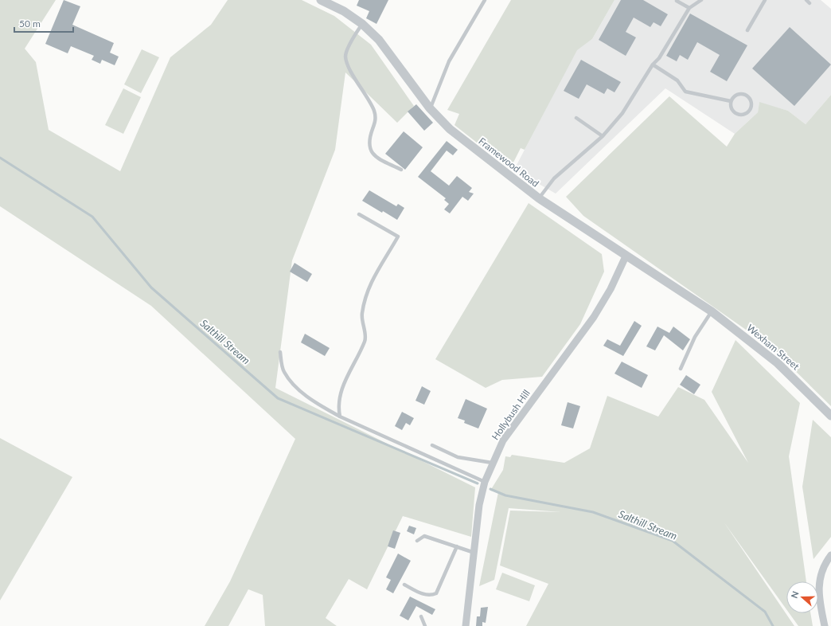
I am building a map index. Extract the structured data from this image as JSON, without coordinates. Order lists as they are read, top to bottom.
{
  "streets": {
    "street": ["Framewood Road", "Wexham Street", "Hollybush Hill"]
  },
  "crossings": [
    ["Framewood Road", "Wexham Street"],
    ["Framewood Road", "Hollybush Hill"]
  ],
  "water": ["Salthill Stream"],
  "scale_bar": "50 m",
  "north": "left"
}
